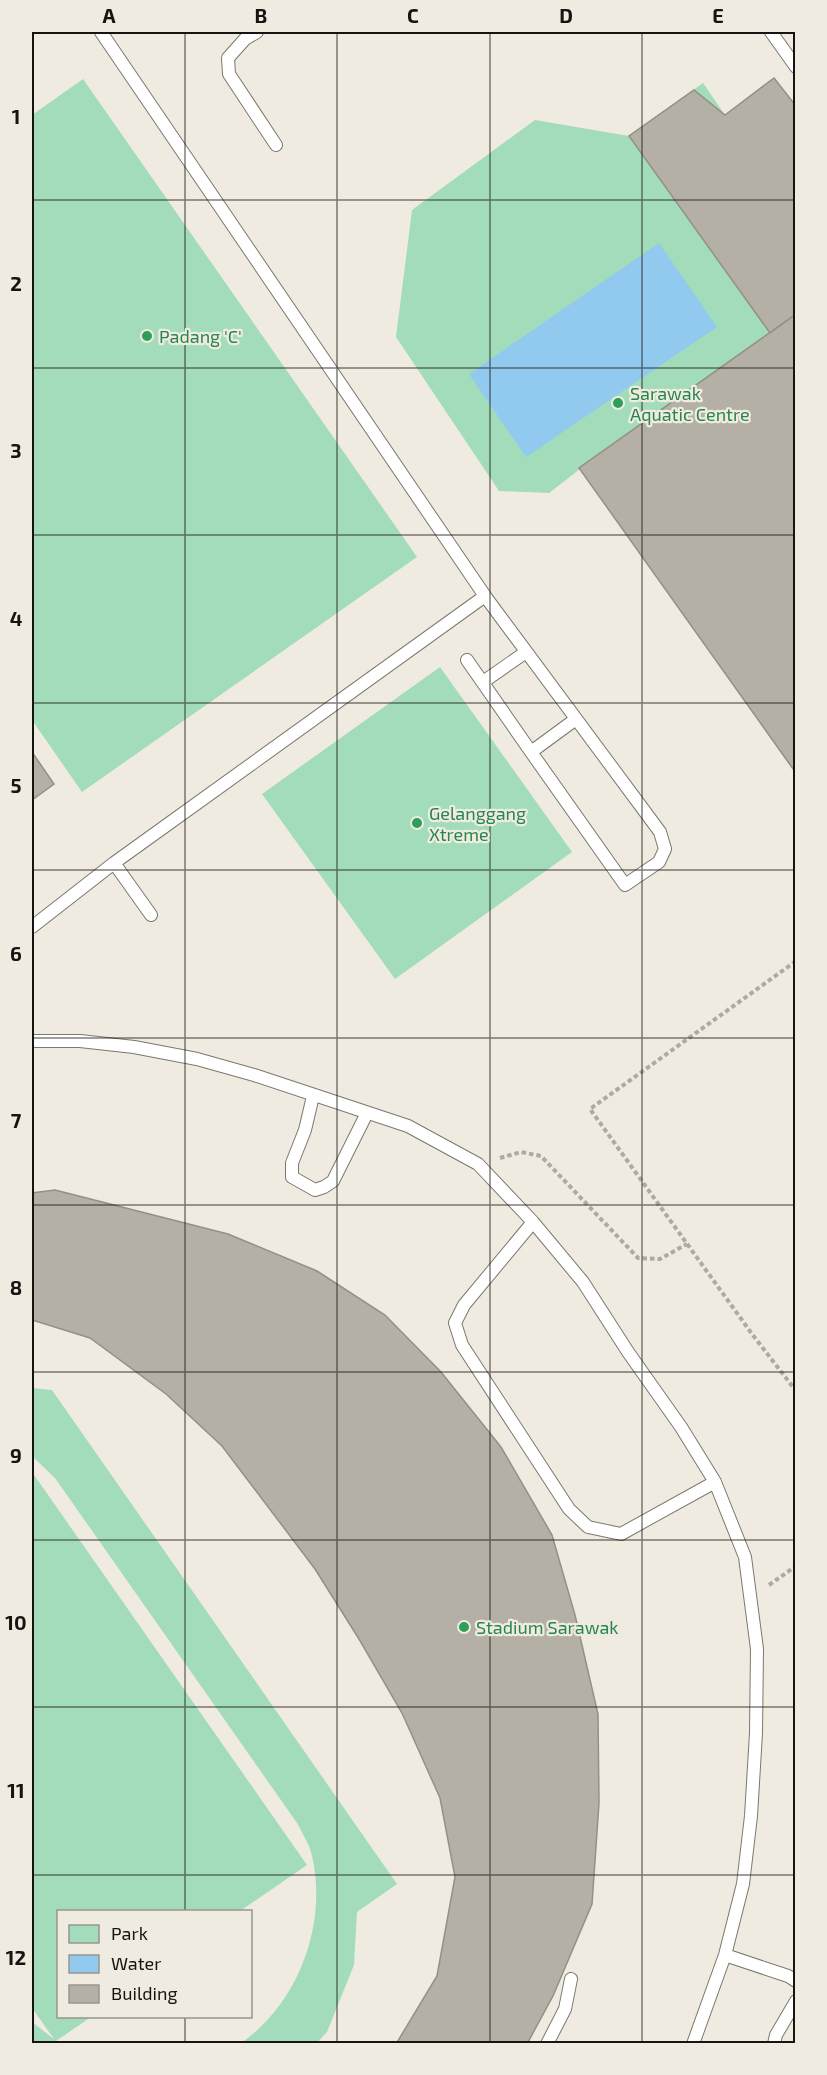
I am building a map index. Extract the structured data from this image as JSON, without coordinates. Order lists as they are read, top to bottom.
{
  "places": [
    "Padang 'C'",
    "Sarawak Aquatic Centre",
    "Gelanggang Xtreme",
    "Stadium Sarawak"
  ],
  "legend": ["Park", "Water", "Building"],
  "grid": {
    "columns": [
      "A",
      "B",
      "C",
      "D",
      "E"
    ],
    "rows": [
      "1",
      "2",
      "3",
      "4",
      "5",
      "6",
      "7",
      "8",
      "9",
      "10",
      "11",
      "12"
    ]
  }
}
